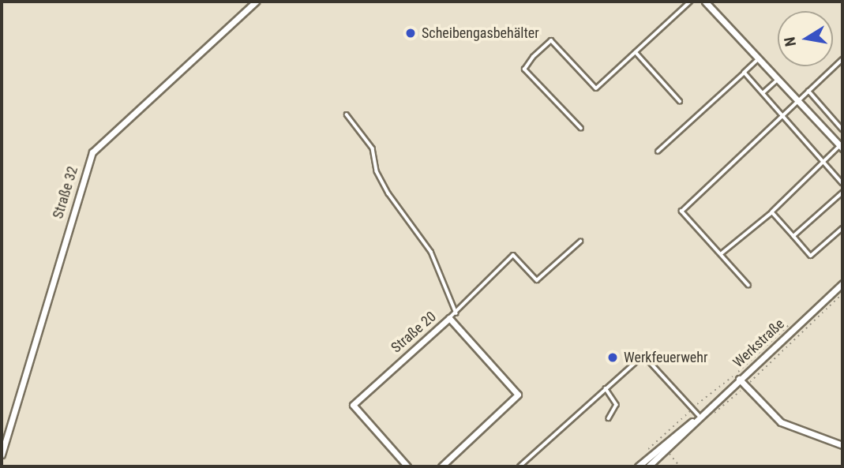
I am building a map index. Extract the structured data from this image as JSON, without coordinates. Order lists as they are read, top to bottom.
{
  "streets": {
    "street": ["Straße 32", "Straße 20", "Werkstraße"]
  },
  "places": ["Scheibengasbehälter", "Werkfeuerwehr"],
  "north": "left"
}
